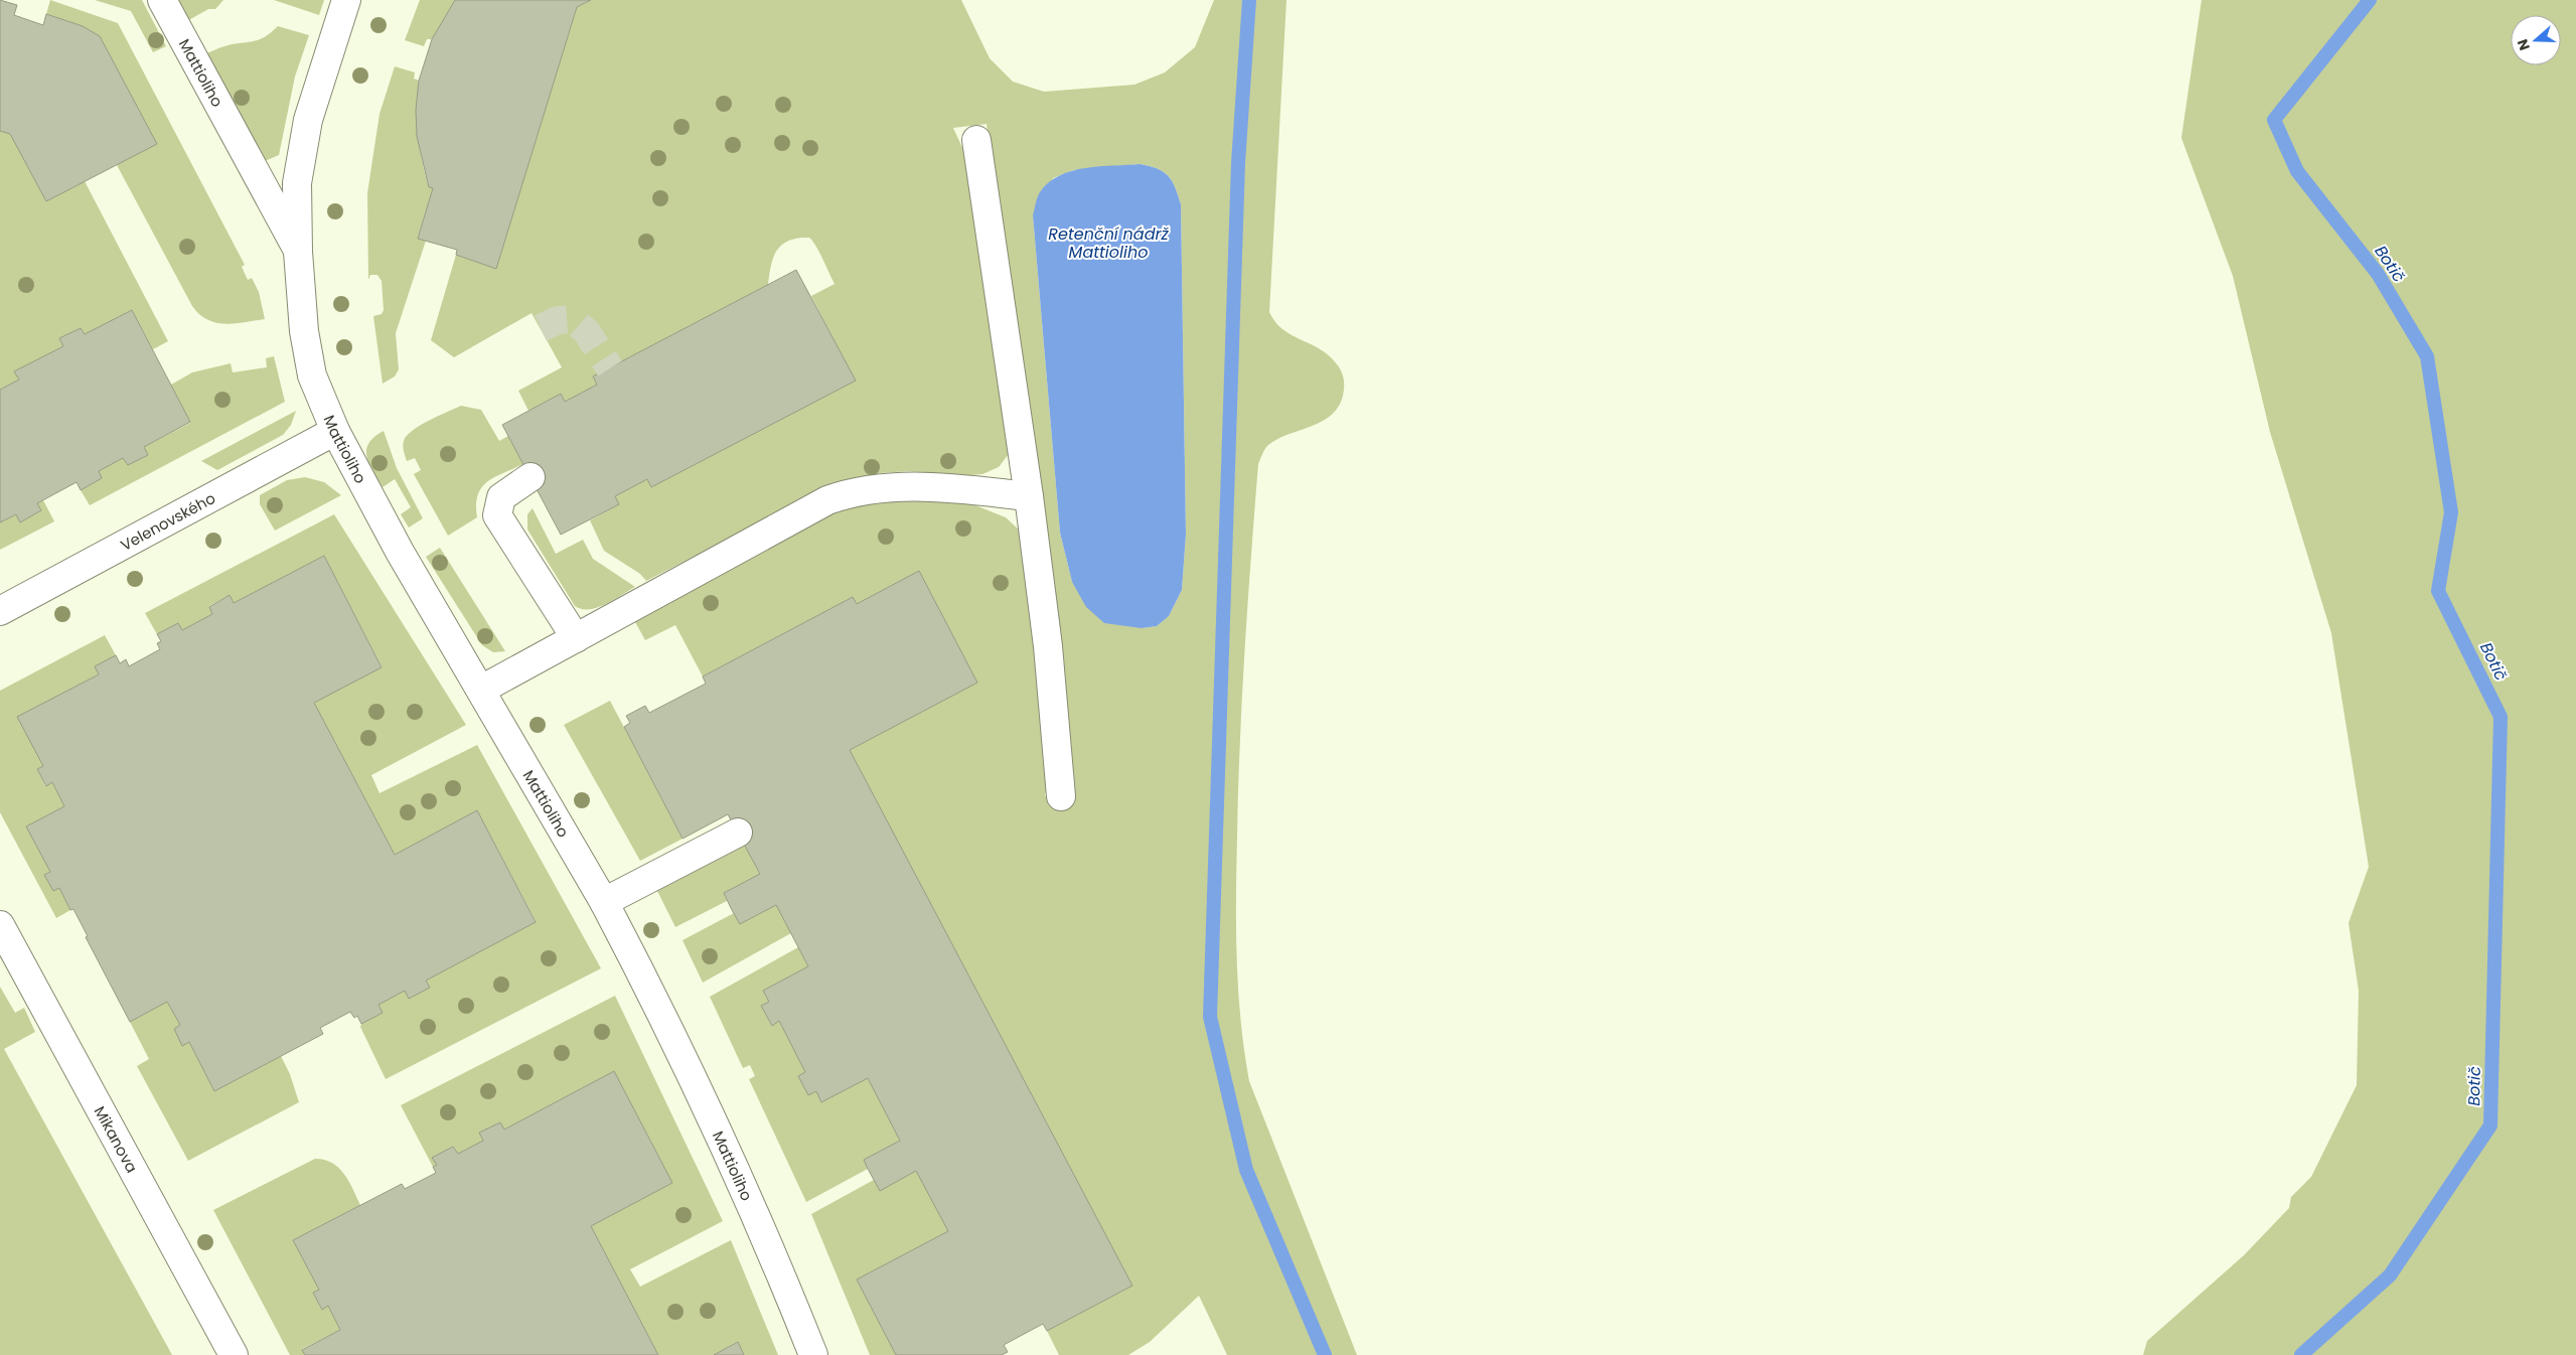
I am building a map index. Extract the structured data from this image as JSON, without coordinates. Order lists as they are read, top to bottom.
{
  "streets": {
    "street": ["Mattioliho", "Velenovského", "Mikanova"]
  },
  "crossings": [
    ["Mattioliho", "Velenovského"]
  ],
  "water": ["Retenční nádrž Mattioliho", "Botič"],
  "north": "left"
}
